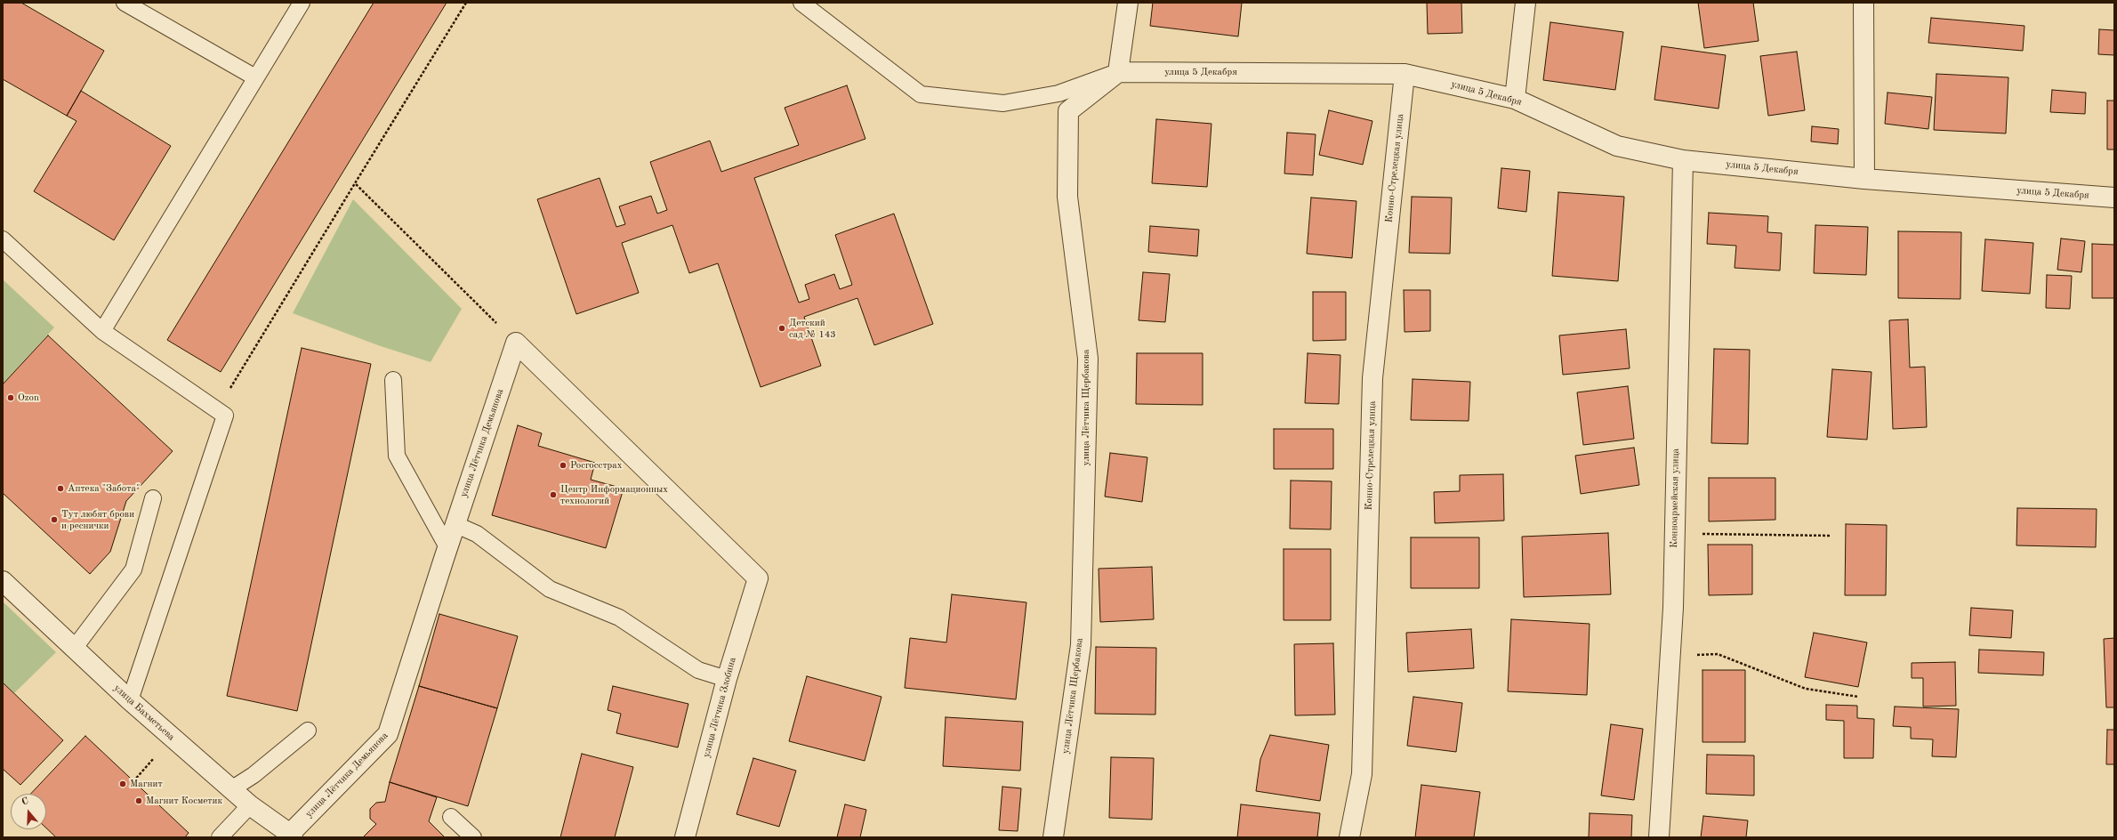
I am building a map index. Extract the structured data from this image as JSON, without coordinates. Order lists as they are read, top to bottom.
{
  "streets": {
    "street": [
      "улица 5 Декабря",
      "Конно-Стрелецкая улица",
      "улица Лётчика Щербакова",
      "улица Лётчика Демьянова",
      "Конноармейская улица",
      "улица Лётчика Злобина",
      "улица Бахметьева"
    ]
  },
  "crossings": [
    ["улица 5 Декабря", "Конно-Стрелецкая улица"],
    ["улица 5 Декабря", "улица Лётчика Щербакова"],
    ["улица 5 Декабря", "Конноармейская улица"],
    ["улица Лётчика Демьянова", "улица Лётчика Злобина"],
    ["улица Лётчика Демьянова", "улица Бахметьева"]
  ],
  "places": [
    "Детский сад № 143",
    "Ozon",
    "Росгосстрах",
    "Аптека \"Забота\"",
    "Центр Информационных технологий",
    "Тут любят брови и реснички",
    "Магнит",
    "Магнит Косметик"
  ],
  "north": "top"
}
